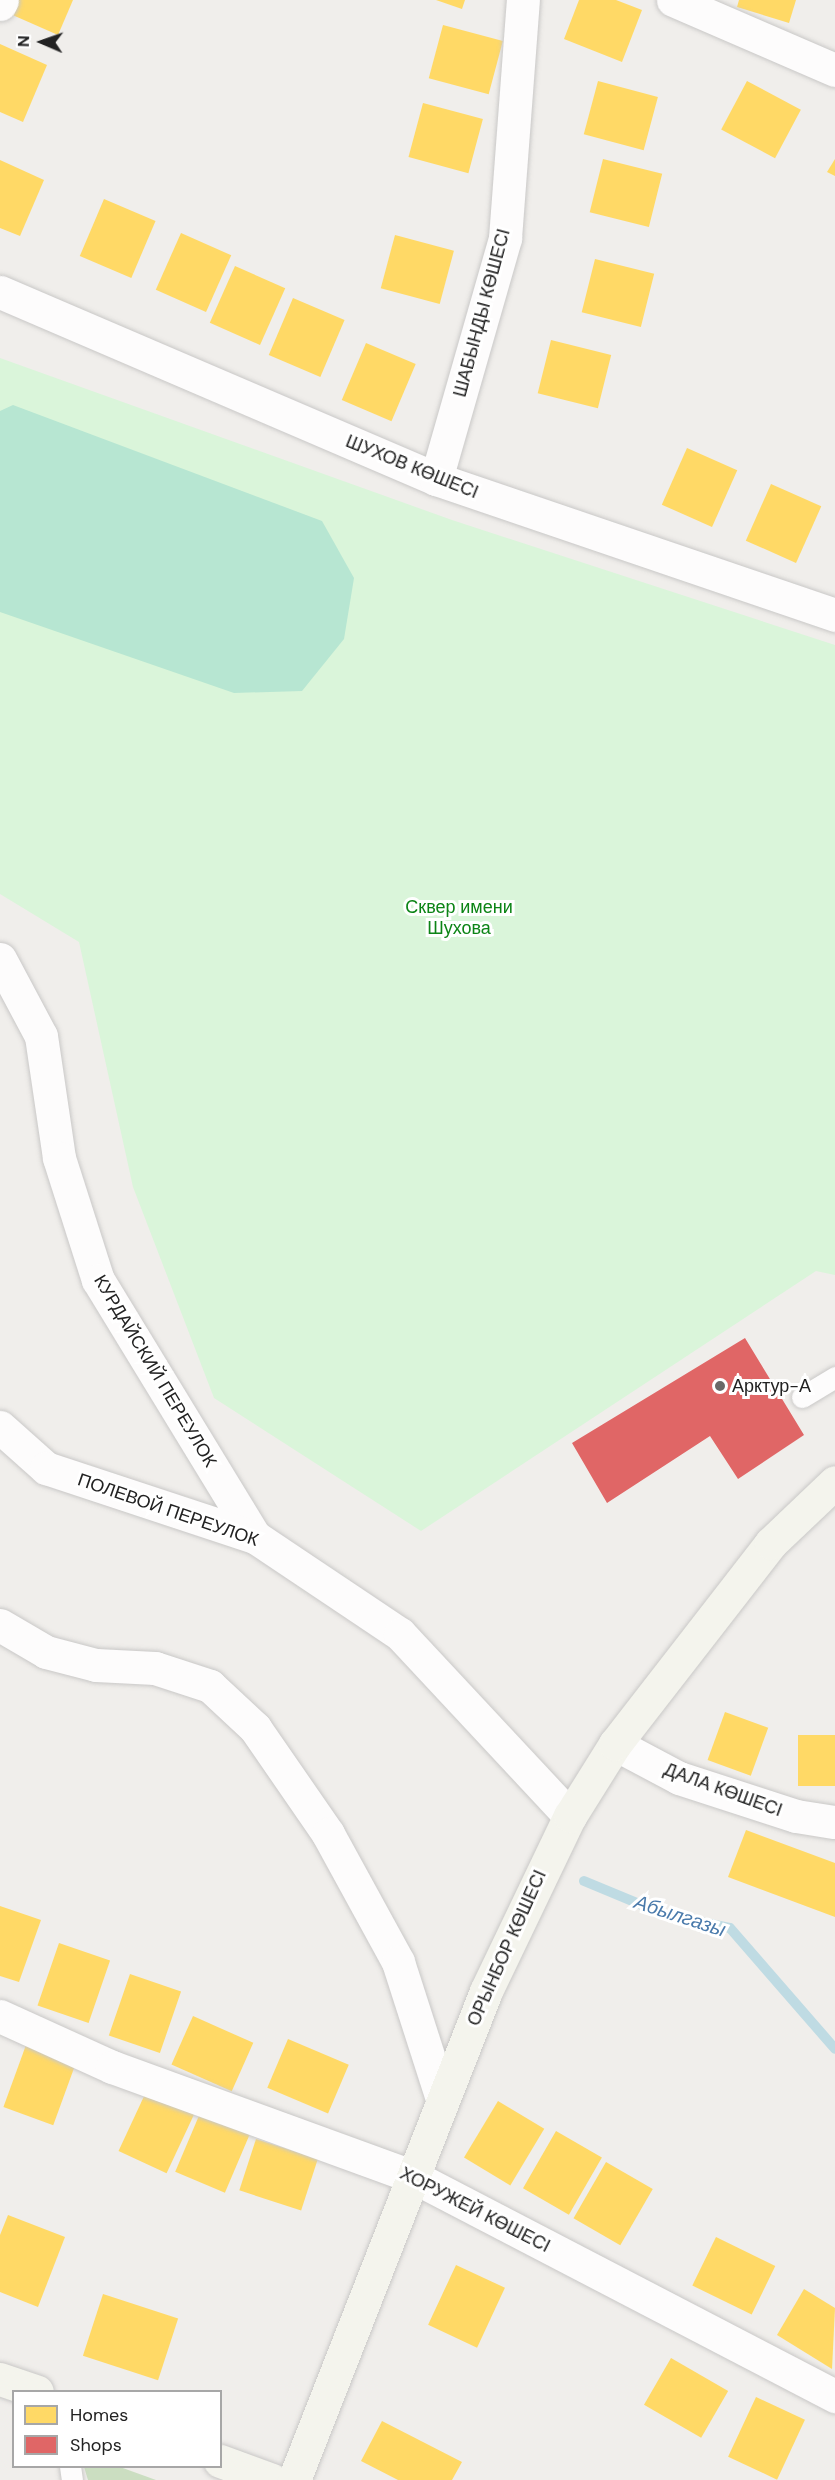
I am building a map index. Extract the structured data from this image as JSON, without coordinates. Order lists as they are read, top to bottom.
{
  "streets": {
    "main road": ["ОРЫНБОР КӨШЕСІ"],
    "street": [
      "ШАБЫНДЫ КӨШЕСІ",
      "ШУХОВ КӨШЕСІ",
      "КУРДАЙСКИЙ ПЕРЕУЛОК",
      "ПОЛЕВОЙ ПЕРЕУЛОК",
      "ДАЛА КӨШЕСІ",
      "ХОРУЖЕЙ КӨШЕСІ"
    ]
  },
  "crossings": [
    ["ШАБЫНДЫ КӨШЕСІ", "ШУХОВ КӨШЕСІ"],
    ["КУРДАЙСКИЙ ПЕРЕУЛОК", "ПОЛЕВОЙ ПЕРЕУЛОК"],
    ["ПОЛЕВОЙ ПЕРЕУЛОК", "ОРЫНБОР КӨШЕСІ"],
    ["ДАЛА КӨШЕСІ", "ОРЫНБОР КӨШЕСІ"],
    ["ОРЫНБОР КӨШЕСІ", "ХОРУЖЕЙ КӨШЕСІ"]
  ],
  "water": ["Абылгазы"],
  "parks": ["Сквер имени Шухова"],
  "places": ["Арктур-А"],
  "legend": ["Homes", "Shops"],
  "north": "left"
}
